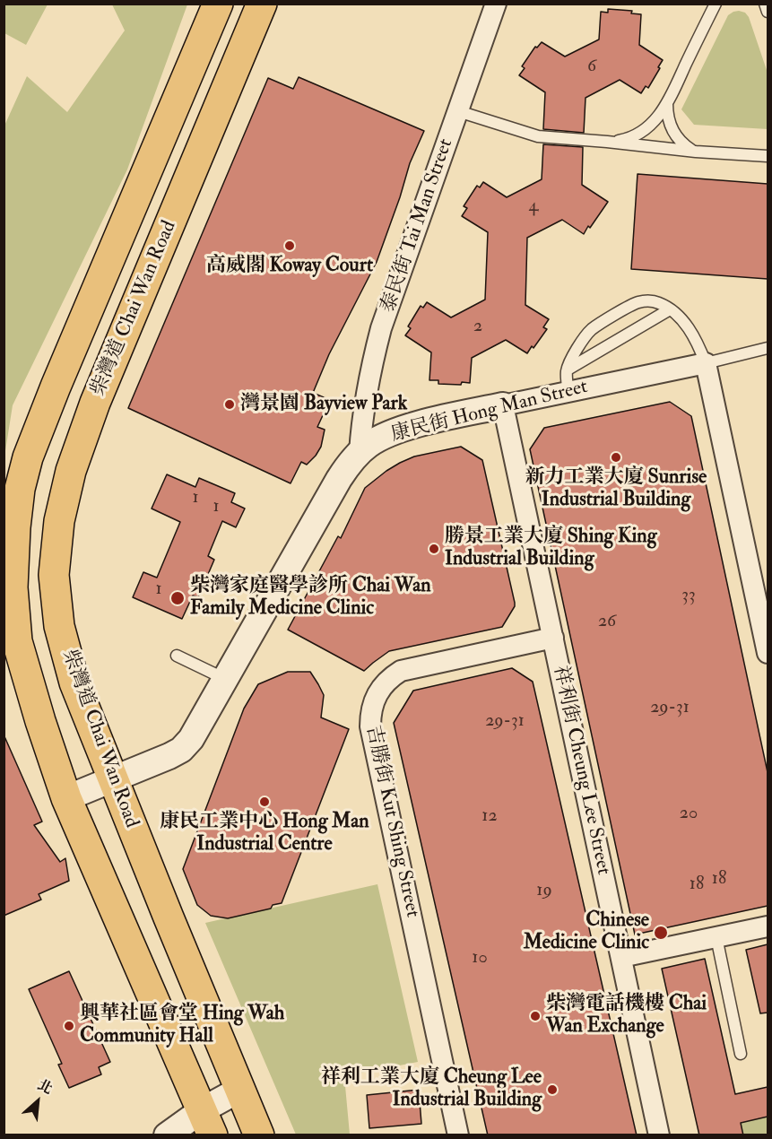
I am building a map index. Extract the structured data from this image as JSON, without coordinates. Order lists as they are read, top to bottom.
{
  "streets": {
    "main road": ["柴灣道 Chai Wan Road"],
    "street": [
      "泰民街 Tai Man Street",
      "康民街 Hong Man Street",
      "祥利街 Cheung Lee Street",
      "吉勝街 Kut Shing Street"
    ]
  },
  "crossings": [
    ["泰民街 Tai Man Street", "康民街 Hong Man Street"],
    ["柴灣道 Chai Wan Road", "康民街 Hong Man Street"],
    ["康民街 Hong Man Street", "祥利街 Cheung Lee Street"],
    ["祥利街 Cheung Lee Street", "吉勝街 Kut Shing Street"]
  ],
  "places": [
    "高威閣 Koway Court",
    "灣景園 Bayview Park",
    "新力工業大廈 Sunrise Industrial Building",
    "勝景工業大廈 Shing King Industrial Building",
    "柴灣家庭醫學診所 Chai Wan Family Medicine Clinic",
    "康民工業中心 Hong Man Industrial Centre",
    "Chinese Medicine Clinic",
    "柴灣電話機樓 Chai Wan Exchange",
    "興華社區會堂 Hing Wah Community Hall",
    "祥利工業大廈 Cheung Lee Industrial Building"
  ],
  "house_numbers": [
    "6",
    "4",
    "2",
    "1",
    "1",
    "1",
    "33",
    "26",
    "29-31",
    "29-31",
    "20",
    "12",
    "18",
    "18",
    "19",
    "10"
  ],
  "north": "top right"
}
